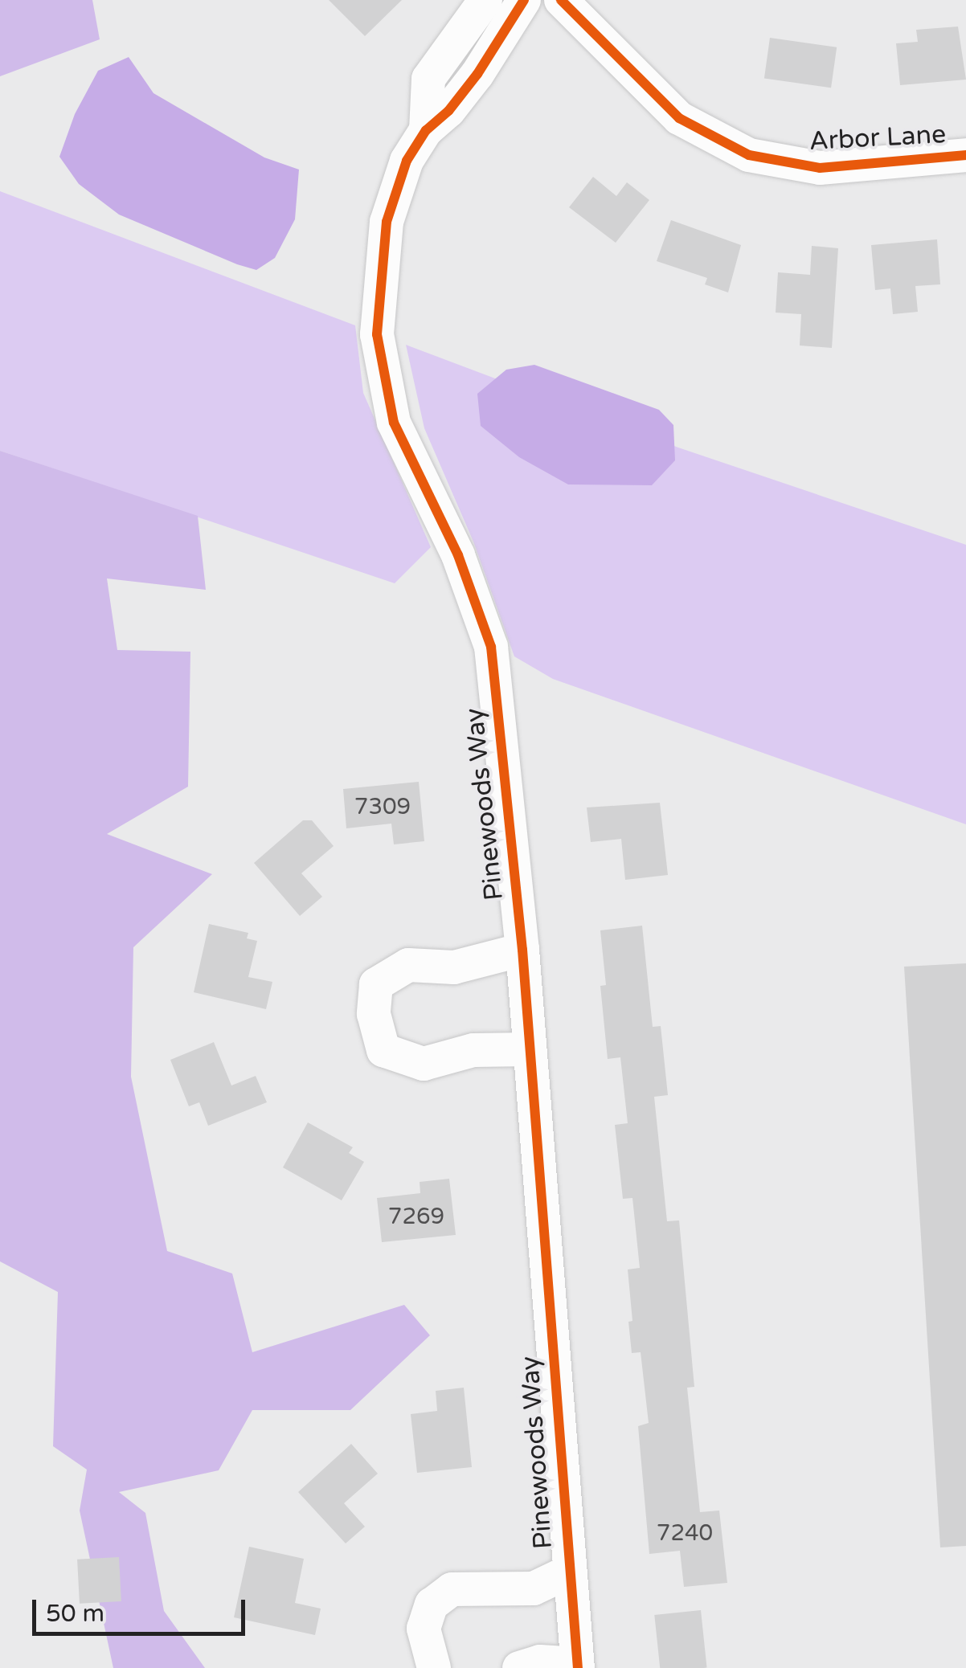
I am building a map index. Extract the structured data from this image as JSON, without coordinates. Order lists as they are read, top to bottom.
{
  "streets": {
    "street": ["Arbor Lane", "Pinewoods Way"]
  },
  "house_numbers": ["7309", "7269", "7240"],
  "scale_bar": "50 m"
}
